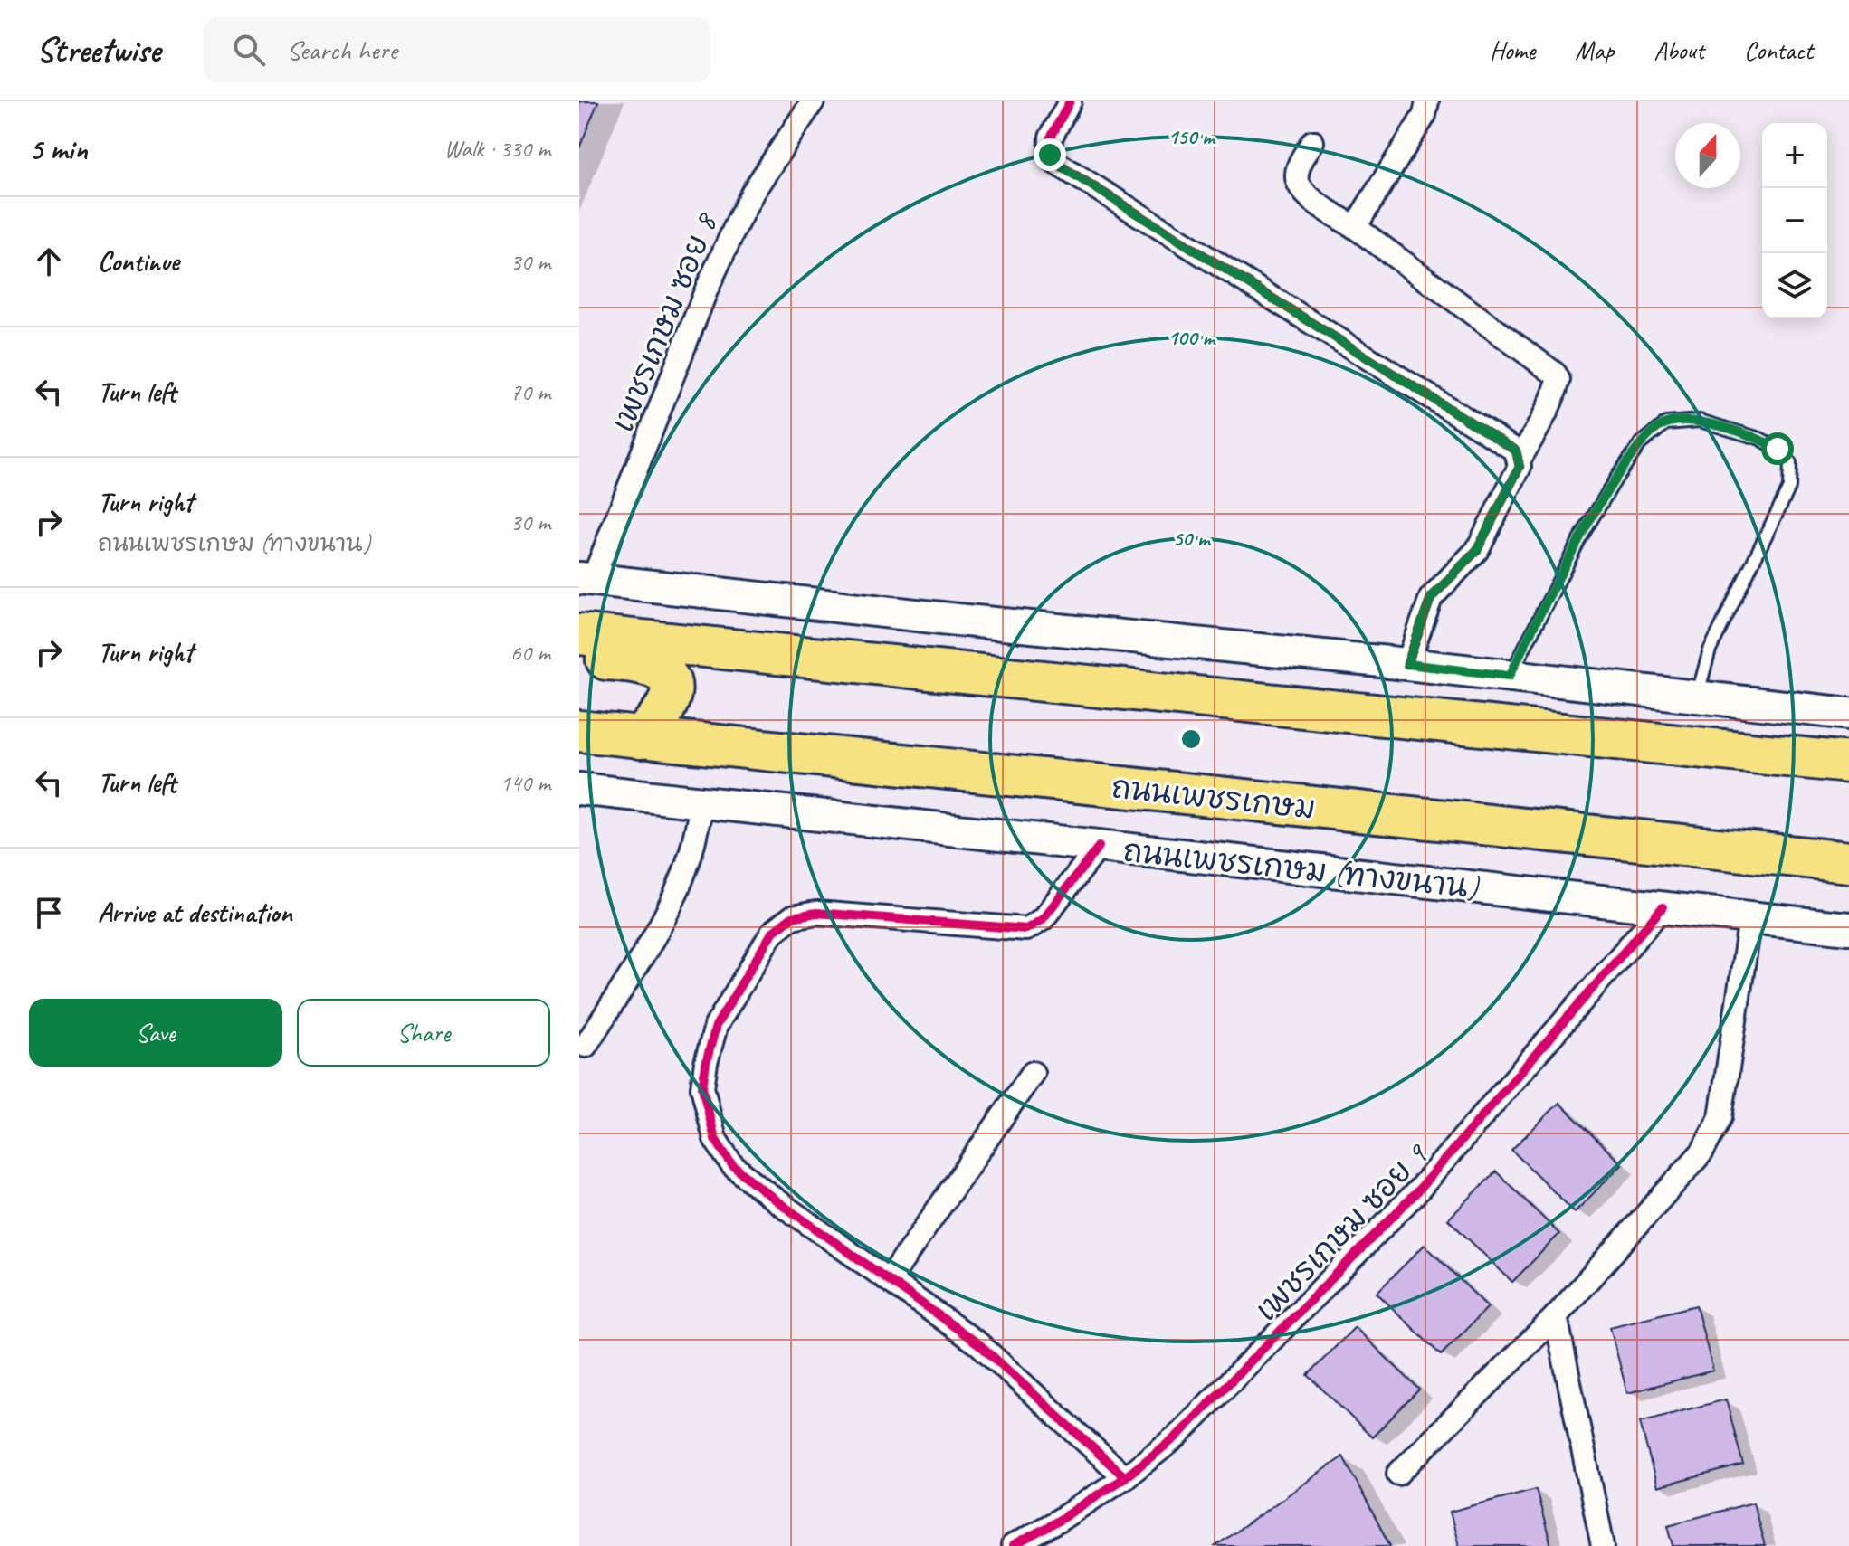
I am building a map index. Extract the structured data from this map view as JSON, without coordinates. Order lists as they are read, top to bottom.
{
  "streets": {
    "highway": ["ถนนเพชรเกษม"],
    "main road": ["ถนนเพชรเกษม (ทางขนาน)"],
    "street": ["เพชรเกษม ซอย 8", "เพชรเกษม ซอย 9"]
  },
  "crossings": [
    ["ถนนเพชรเกษม (ทางขนาน)", "เพชรเกษม ซอย 9"]
  ],
  "north": "top",
  "page": {
    "header": "Streetwise",
    "search": "Search here",
    "nav": [
      "Home",
      "Map",
      "About",
      "Contact"
    ],
    "heading": ["5 min", "Walk · 330 m"],
    "map_buttons": ["+", "−"],
    "list": [
      ["Continue", "30 m"],
      ["Turn left", "70 m"],
      ["Turn right", "ถนนเพชรเกษม (ทางขนาน)", "30 m"],
      ["Turn right", "60 m"],
      ["Turn left", "140 m"],
      "Arrive at destination"
    ],
    "buttons": ["Save", "Share"]
  },
  "rings": ["150 m", "100 m", "50 m"]
}
